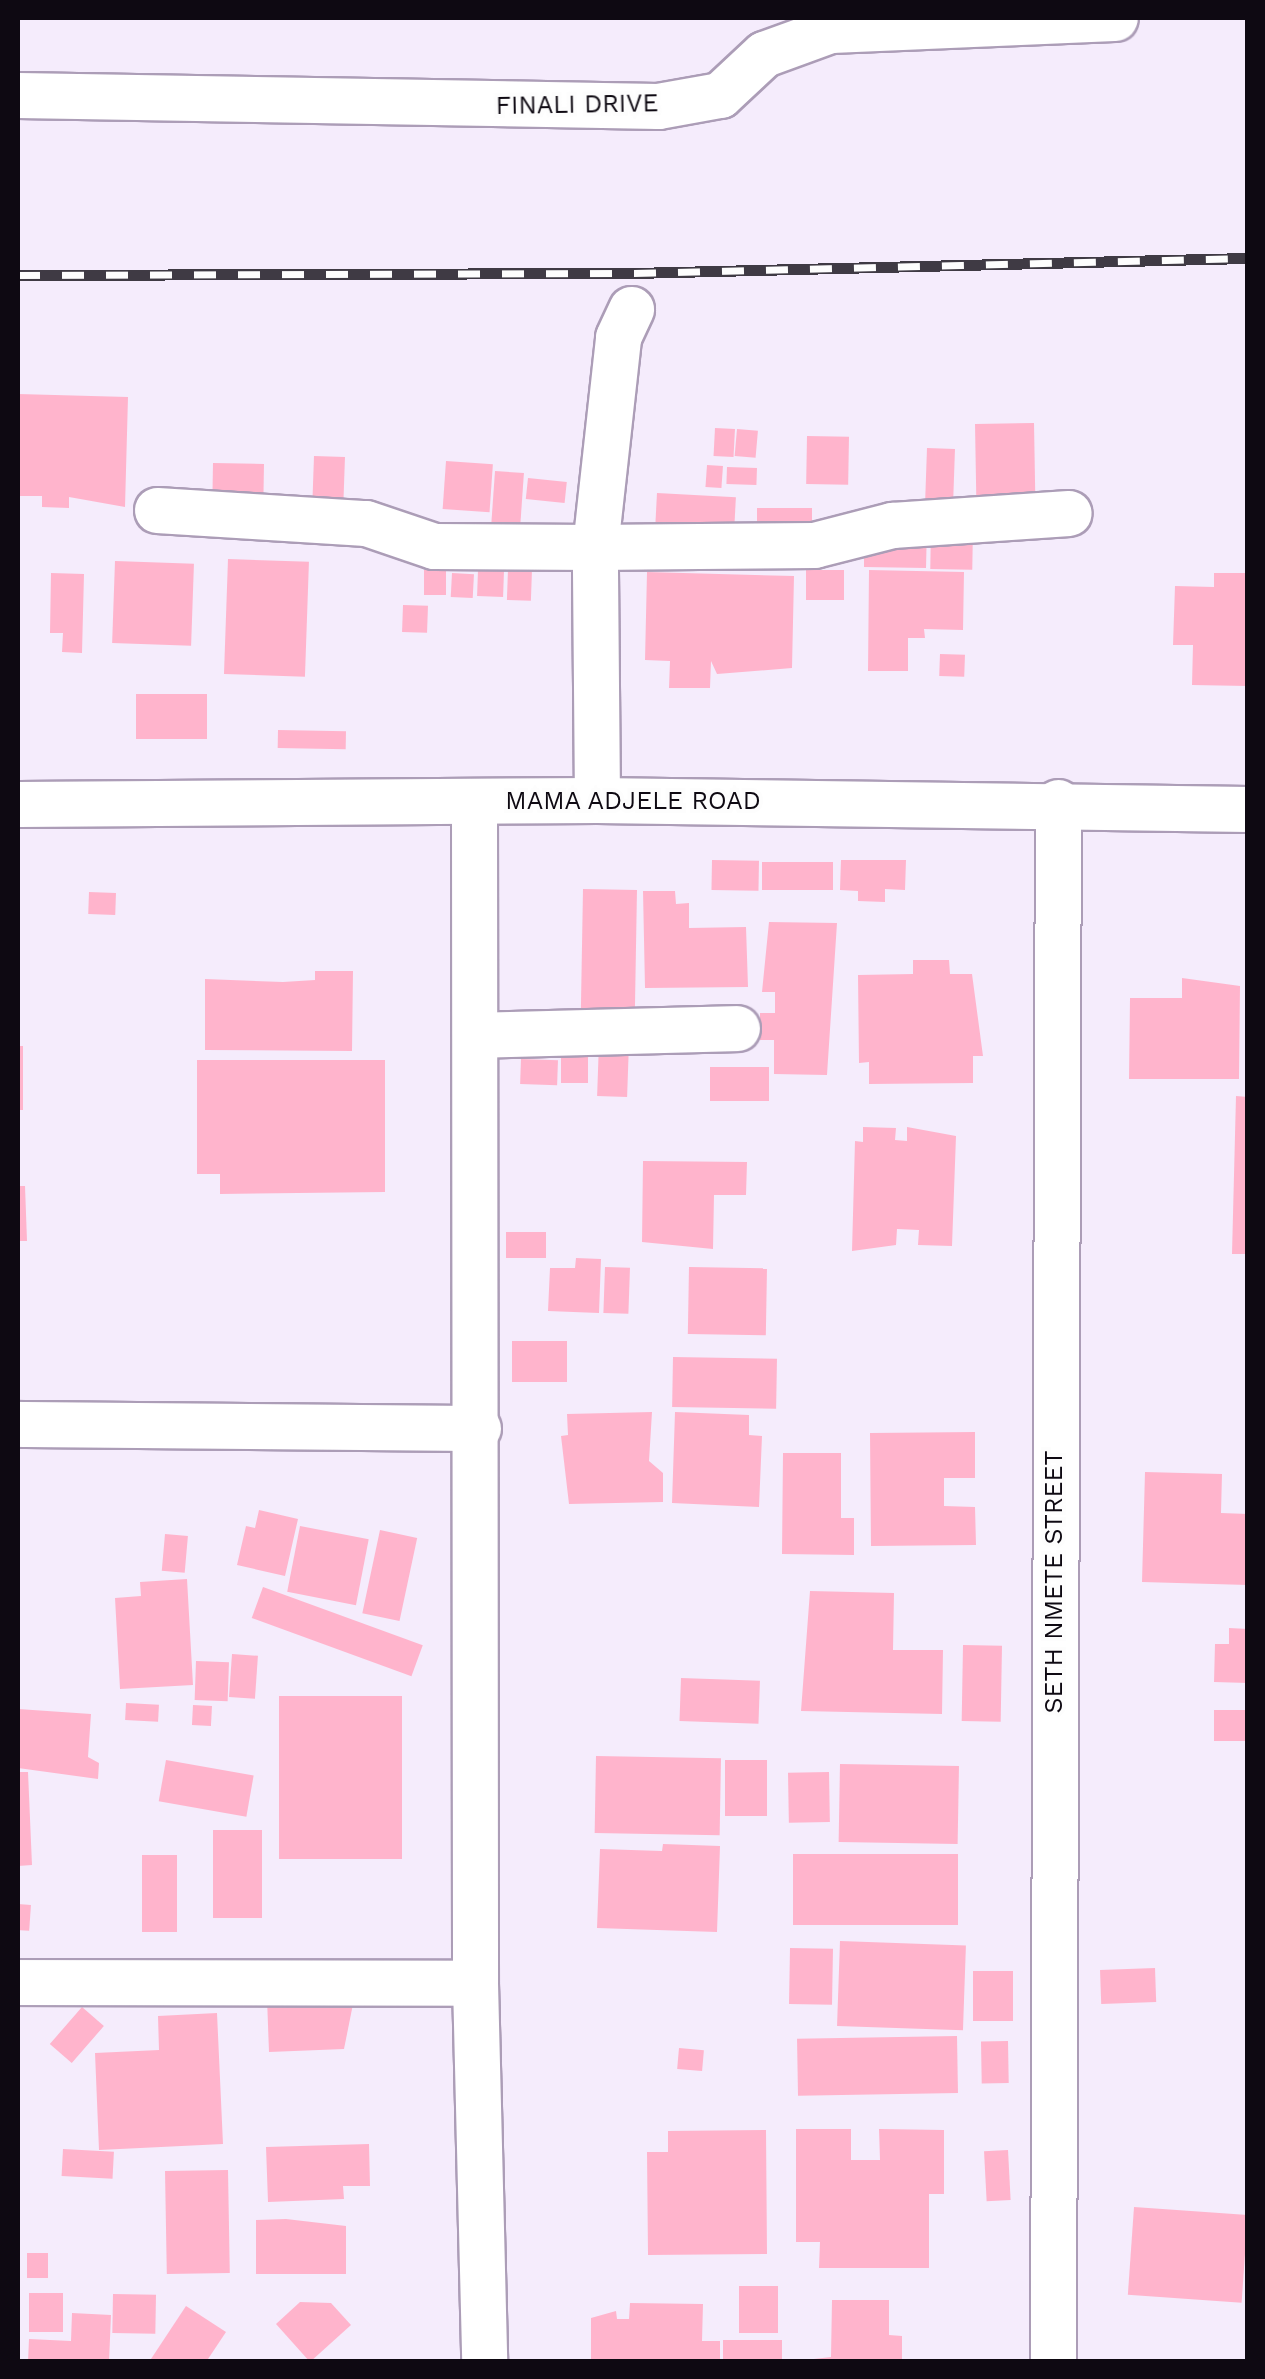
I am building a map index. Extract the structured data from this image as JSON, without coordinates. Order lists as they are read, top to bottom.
{
  "streets": {
    "street": ["FINALI DRIVE", "MAMA ADJELE ROAD", "SETH NMETE STREET"]
  },
  "crossings": [
    ["MAMA ADJELE ROAD", "SETH NMETE STREET"]
  ]
}
